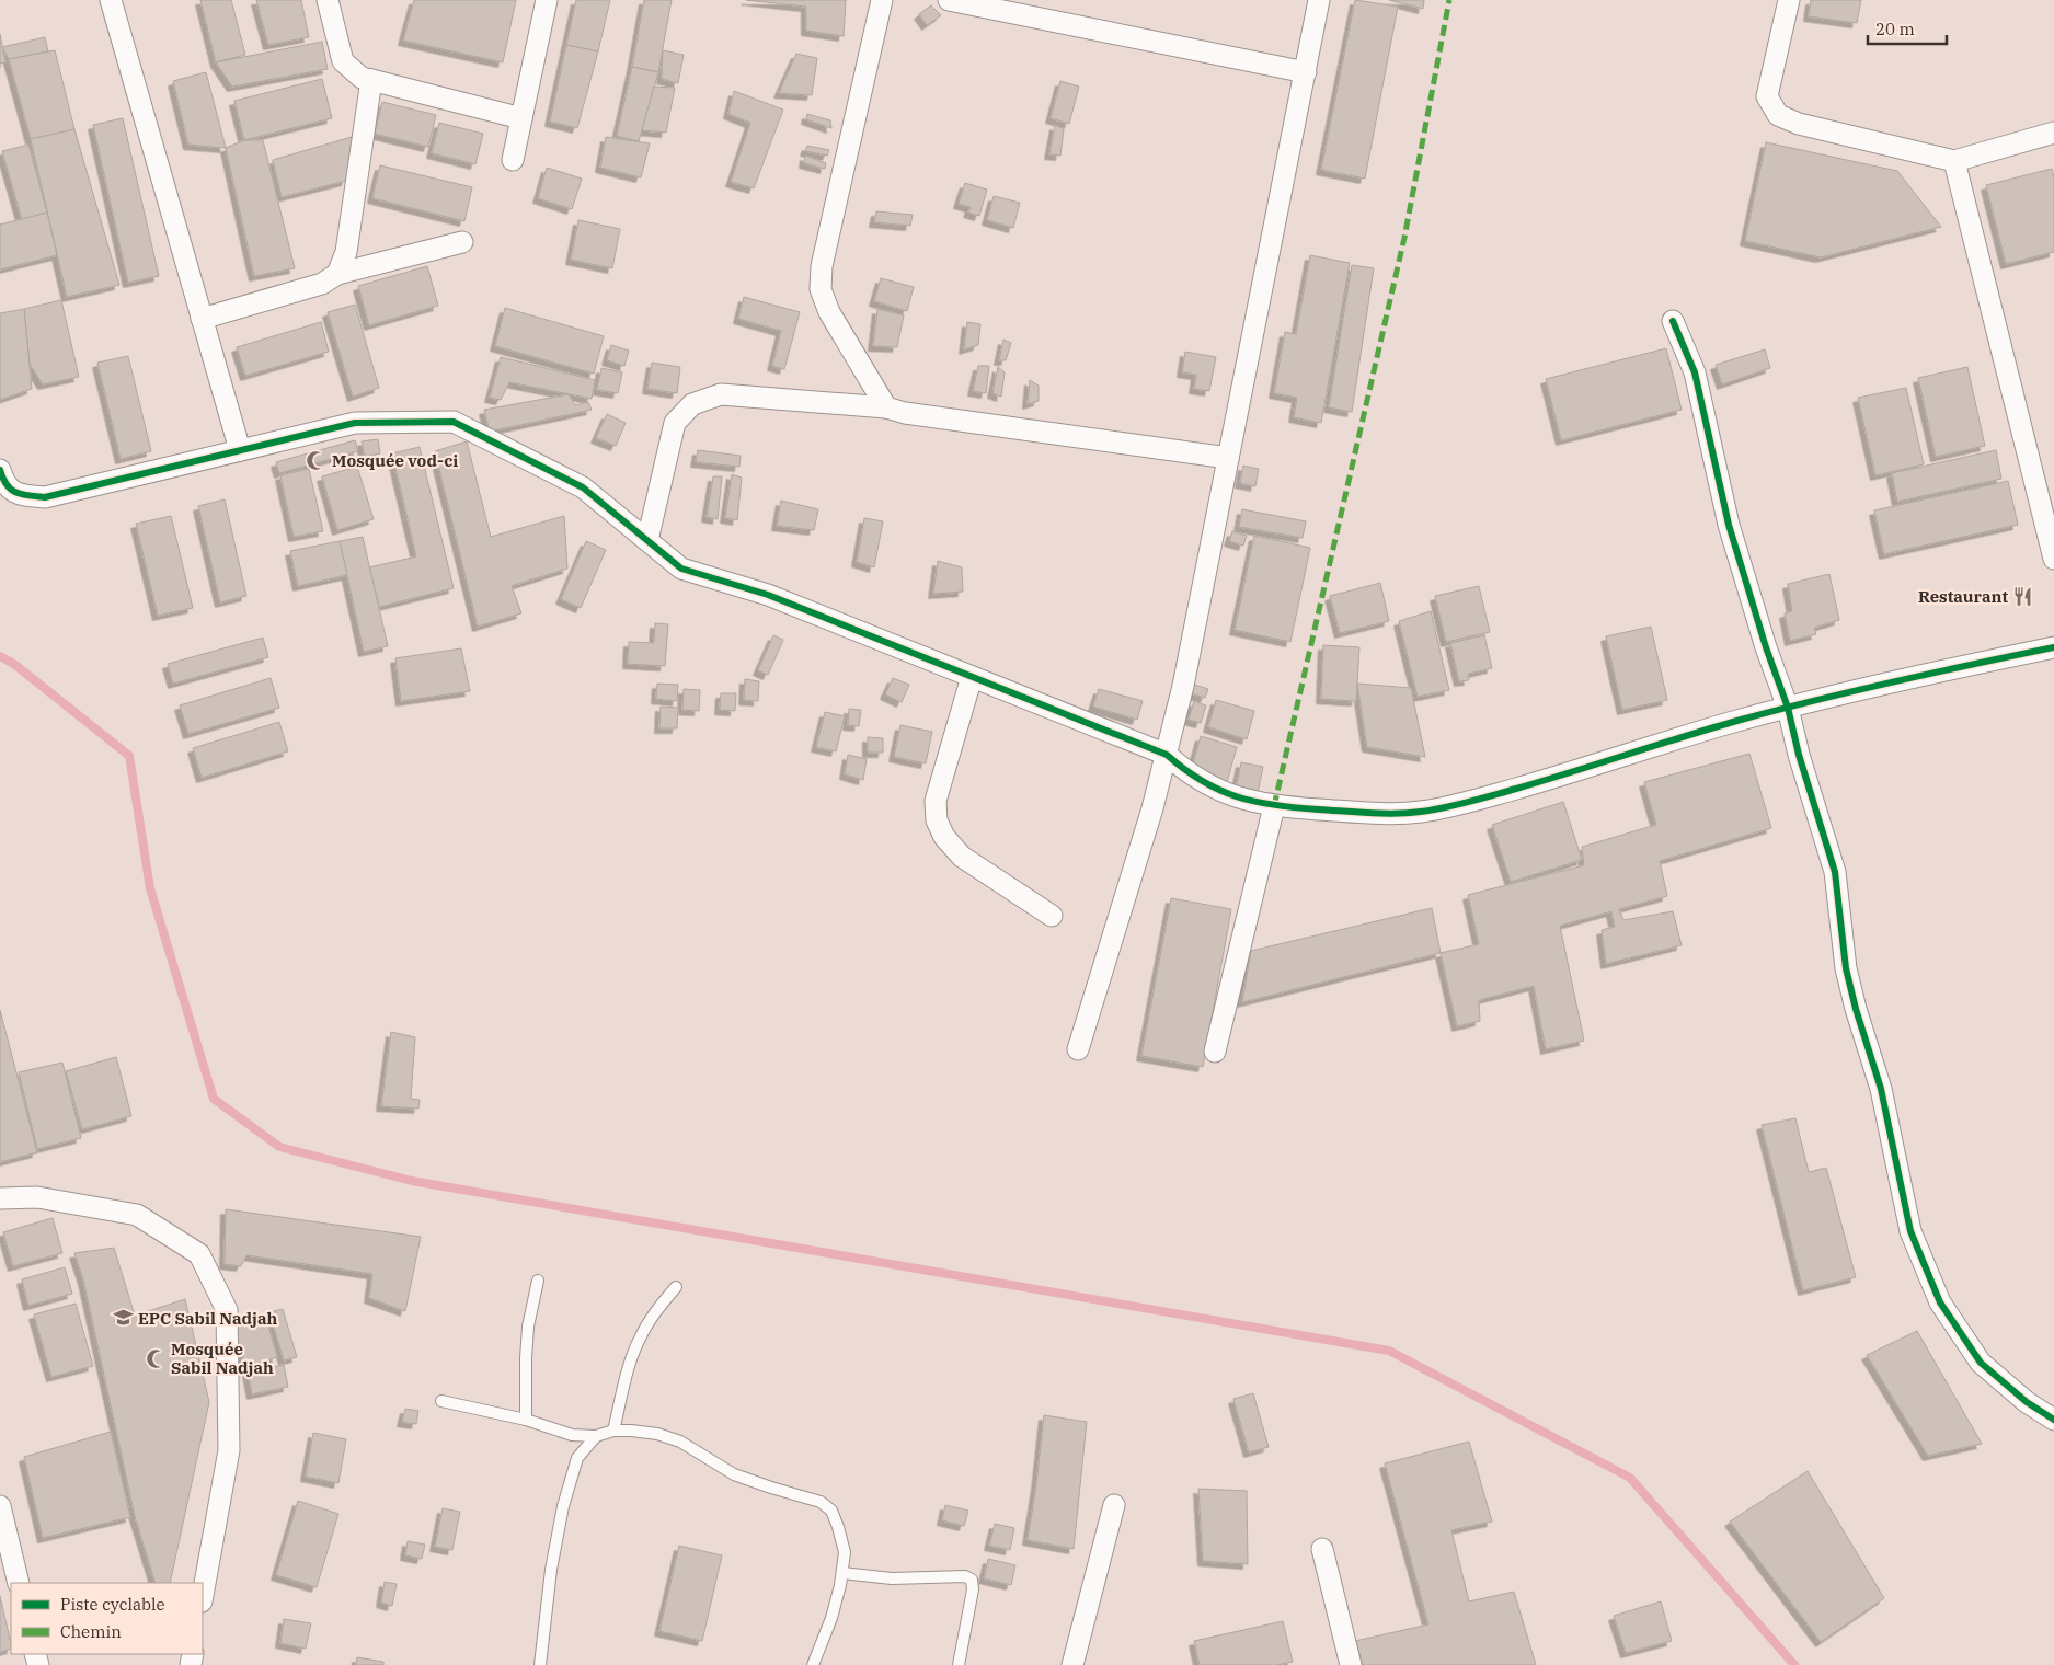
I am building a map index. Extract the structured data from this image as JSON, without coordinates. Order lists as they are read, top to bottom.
{
  "places": {
    "mosque": ["Mosquée vod-ci", "Mosquée Sabil Nadjah"],
    "restaurant": ["Restaurant"],
    "school or university": ["EPC Sabil Nadjah"]
  },
  "legend": ["Piste cyclable", "Chemin"],
  "scale_bar": "20 m"
}
